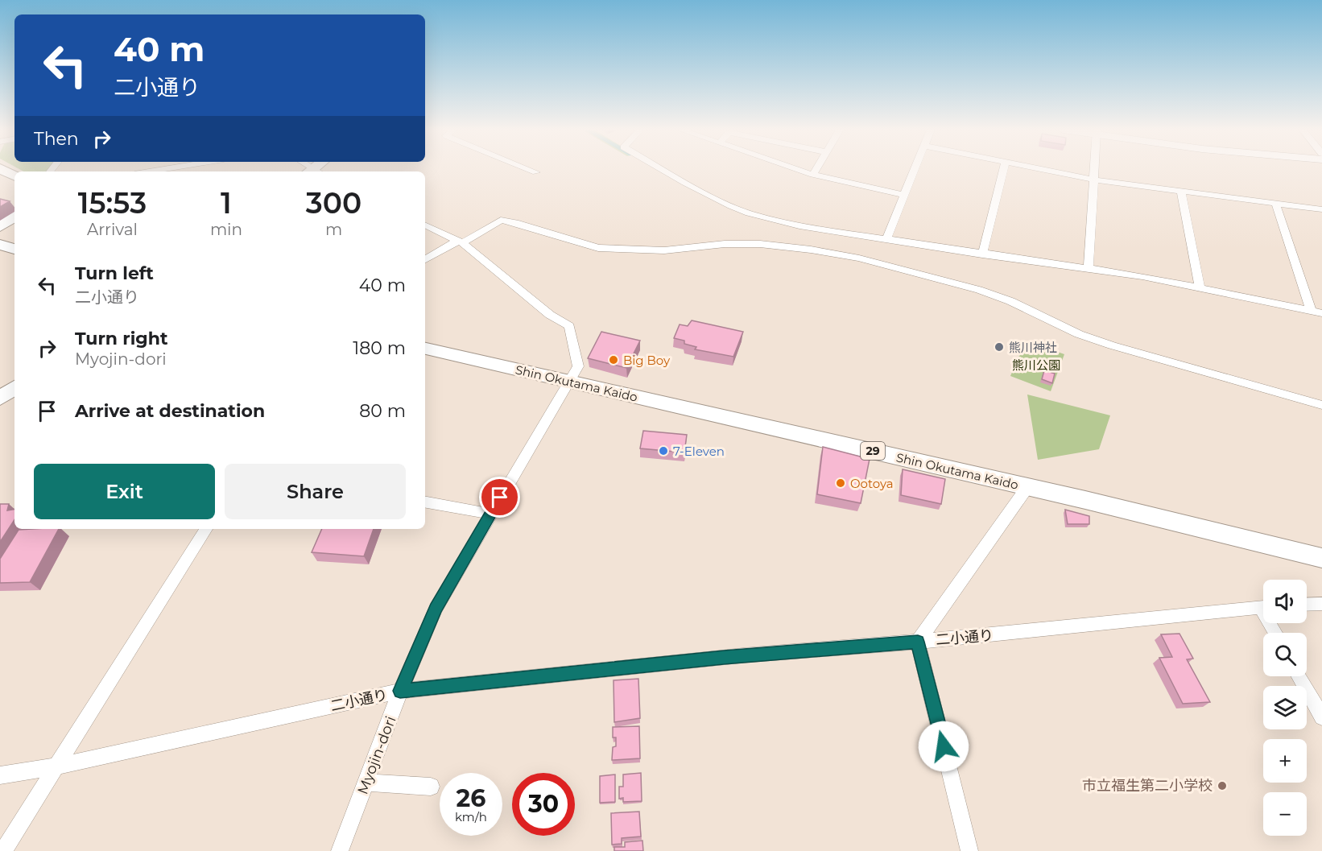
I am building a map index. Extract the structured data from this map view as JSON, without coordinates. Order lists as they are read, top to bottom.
{
  "streets": {
    "main road": ["Shin Okutama Kaido", "29"],
    "street": ["二小通り", "Myojin-dori"]
  },
  "crossings": [
    ["Shin Okutama Kaido", "Myojin-dori"],
    ["二小通り", "Myojin-dori"]
  ],
  "parks": ["熊川公園"],
  "places": [
    "熊川神社",
    "Big Boy",
    "7-Eleven",
    "Ootoya",
    "市立福生第二小学校"
  ],
  "page": {
    "turn": ["40 m", "二小通り"],
    "then": "Then",
    "eta": [
      "15:53",
      "Arrival",
      "1",
      "min",
      "300",
      "m"
    ],
    "list": [
      {
        "name": "Turn left",
        "note": "二小通り",
        "value": "40 m"
      },
      {
        "name": "Turn right",
        "note": "Myojin-dori",
        "value": "180 m"
      },
      {
        "name": "Arrive at destination",
        "value": "80 m"
      }
    ],
    "buttons": ["Exit", "Share"],
    "map_buttons": ["+", "−"],
    "speed": "26 km/h",
    "limit": "30"
  }
}
